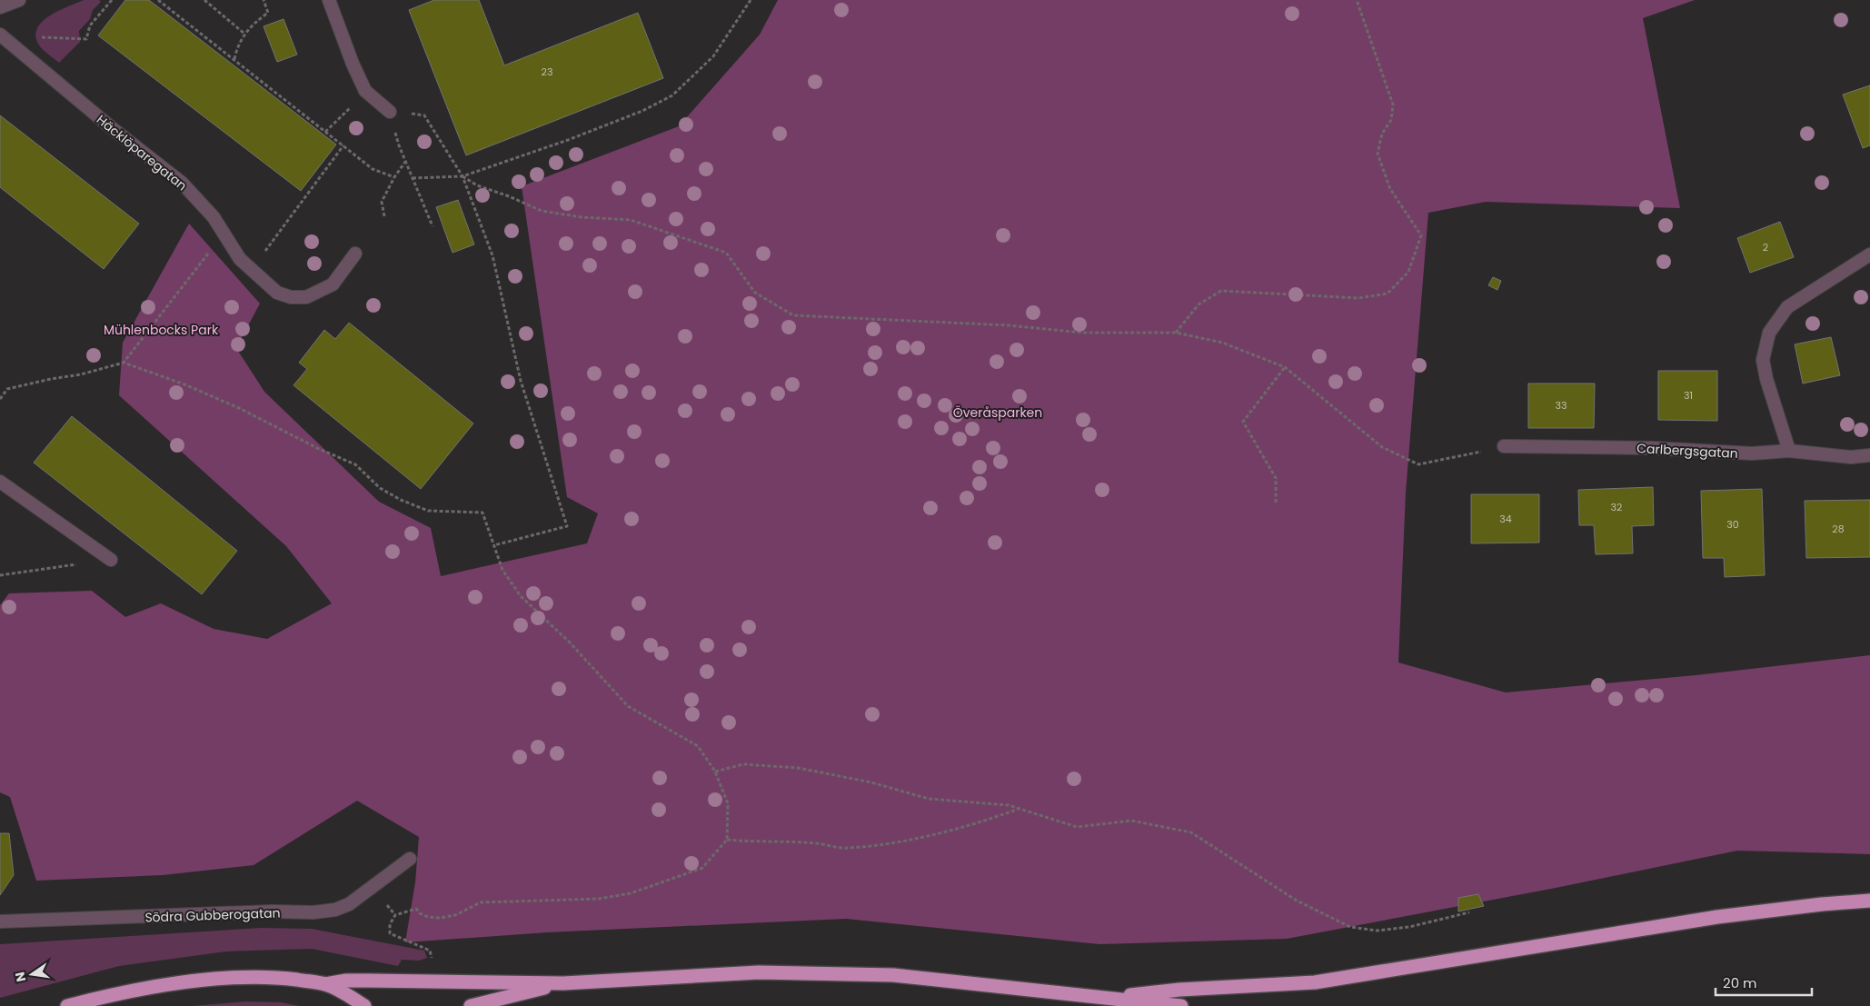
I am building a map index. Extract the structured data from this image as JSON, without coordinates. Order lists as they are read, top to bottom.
{
  "streets": {
    "street": ["Häcklöparegatan", "Carlbergsgatan", "Södra Gubberogatan"]
  },
  "parks": ["Mühlenbocks Park", "Överåsparken"],
  "house_numbers": [
    "23",
    "2",
    "31",
    "33",
    "32",
    "34",
    "30",
    "28"
  ],
  "scale_bar": "20 m",
  "north": "left"
}
